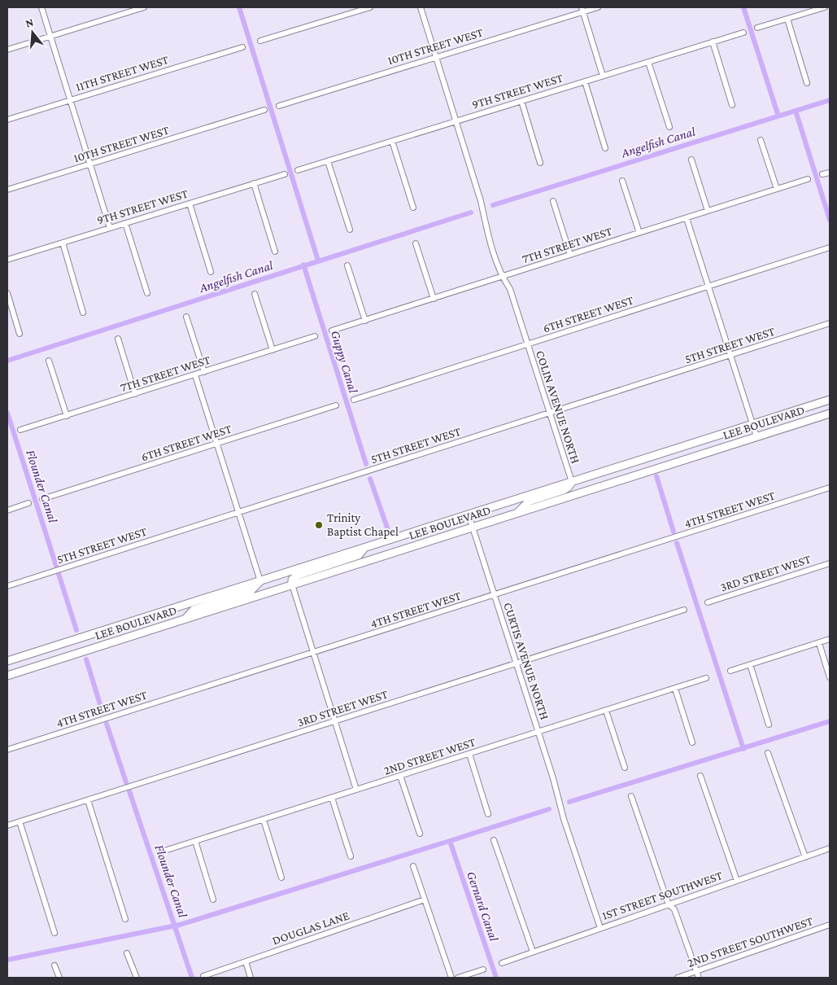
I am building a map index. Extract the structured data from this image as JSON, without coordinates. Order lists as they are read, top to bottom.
{
  "streets": {
    "main road": ["LEE BOULEVARD"],
    "street": [
      "10TH STREET WEST",
      "11TH STREET WEST",
      "9TH STREET WEST",
      "7TH STREET WEST",
      "6TH STREET WEST",
      "5TH STREET WEST",
      "COLIN AVENUE NORTH",
      "4TH STREET WEST",
      "3RD STREET WEST",
      "CURTIS AVENUE NORTH",
      "2ND STREET WEST",
      "1ST STREET SOUTHWEST",
      "DOUGLAS LANE",
      "2ND STREET SOUTHWEST"
    ]
  },
  "crossings": [
    ["10TH STREET WEST", "COLIN AVENUE NORTH"],
    ["9TH STREET WEST", "COLIN AVENUE NORTH"],
    ["7TH STREET WEST", "COLIN AVENUE NORTH"],
    ["6TH STREET WEST", "COLIN AVENUE NORTH"],
    ["5TH STREET WEST", "COLIN AVENUE NORTH"],
    ["COLIN AVENUE NORTH", "LEE BOULEVARD"],
    ["LEE BOULEVARD", "CURTIS AVENUE NORTH"],
    ["4TH STREET WEST", "CURTIS AVENUE NORTH"],
    ["3RD STREET WEST", "CURTIS AVENUE NORTH"],
    ["CURTIS AVENUE NORTH", "2ND STREET WEST"],
    ["CURTIS AVENUE NORTH", "1ST STREET SOUTHWEST"]
  ],
  "water": [
    "Angelfish Canal",
    "Guppy Canal",
    "Flounder Canal",
    "Gernard Canal"
  ],
  "places": ["Trinity Baptist Chapel"],
  "north": "top"
}
